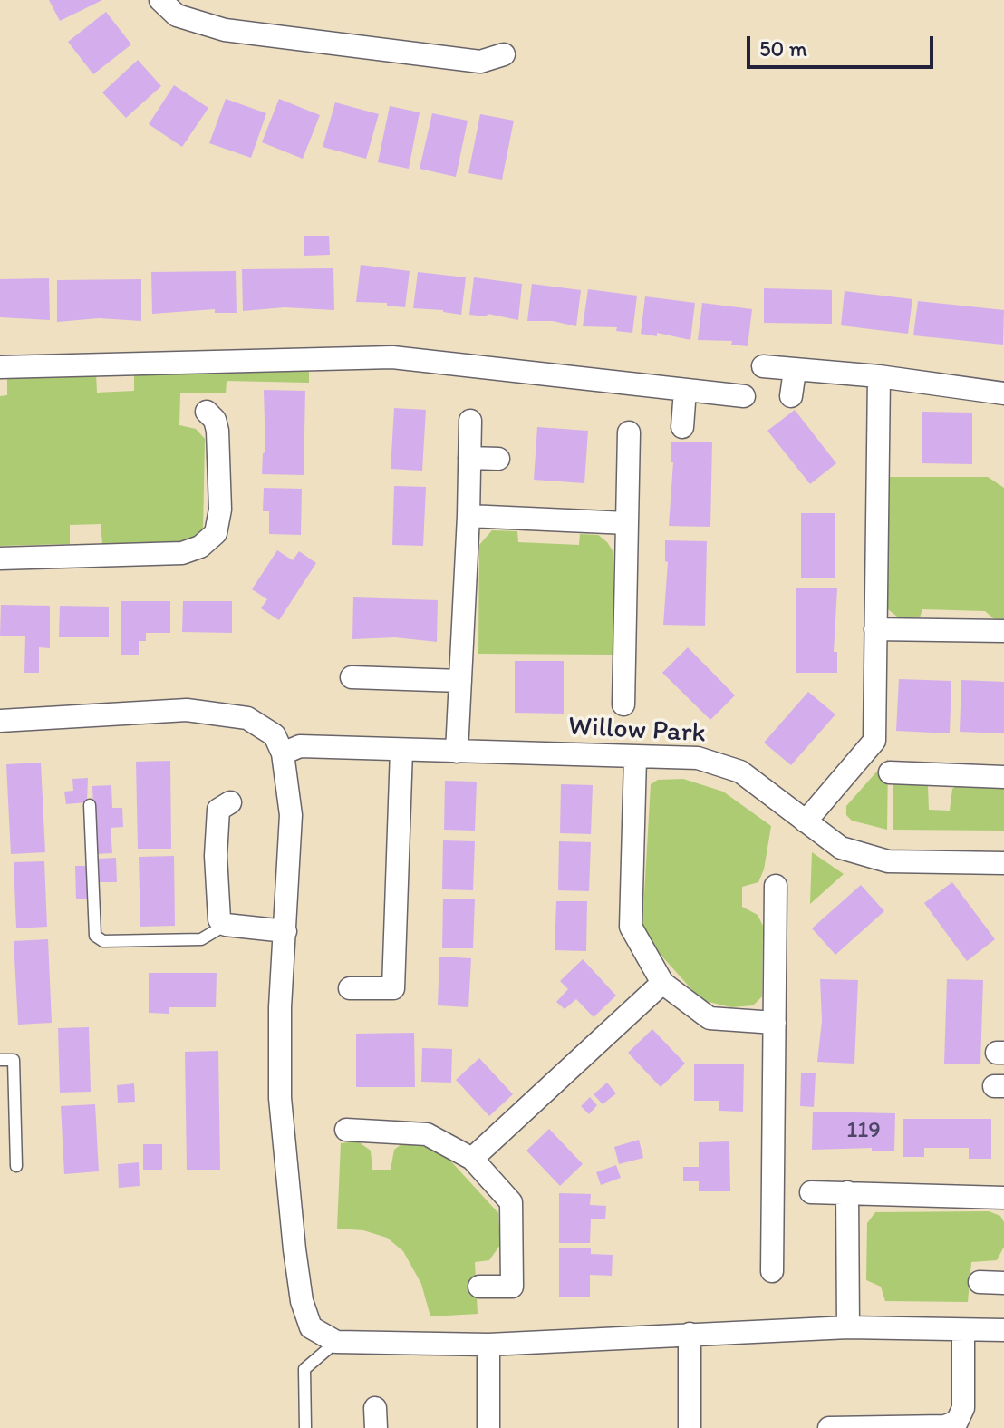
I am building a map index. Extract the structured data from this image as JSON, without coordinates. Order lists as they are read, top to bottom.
{
  "streets": {
    "street": ["Willow Park"]
  },
  "house_numbers": ["119"],
  "scale_bar": "50 m"
}
